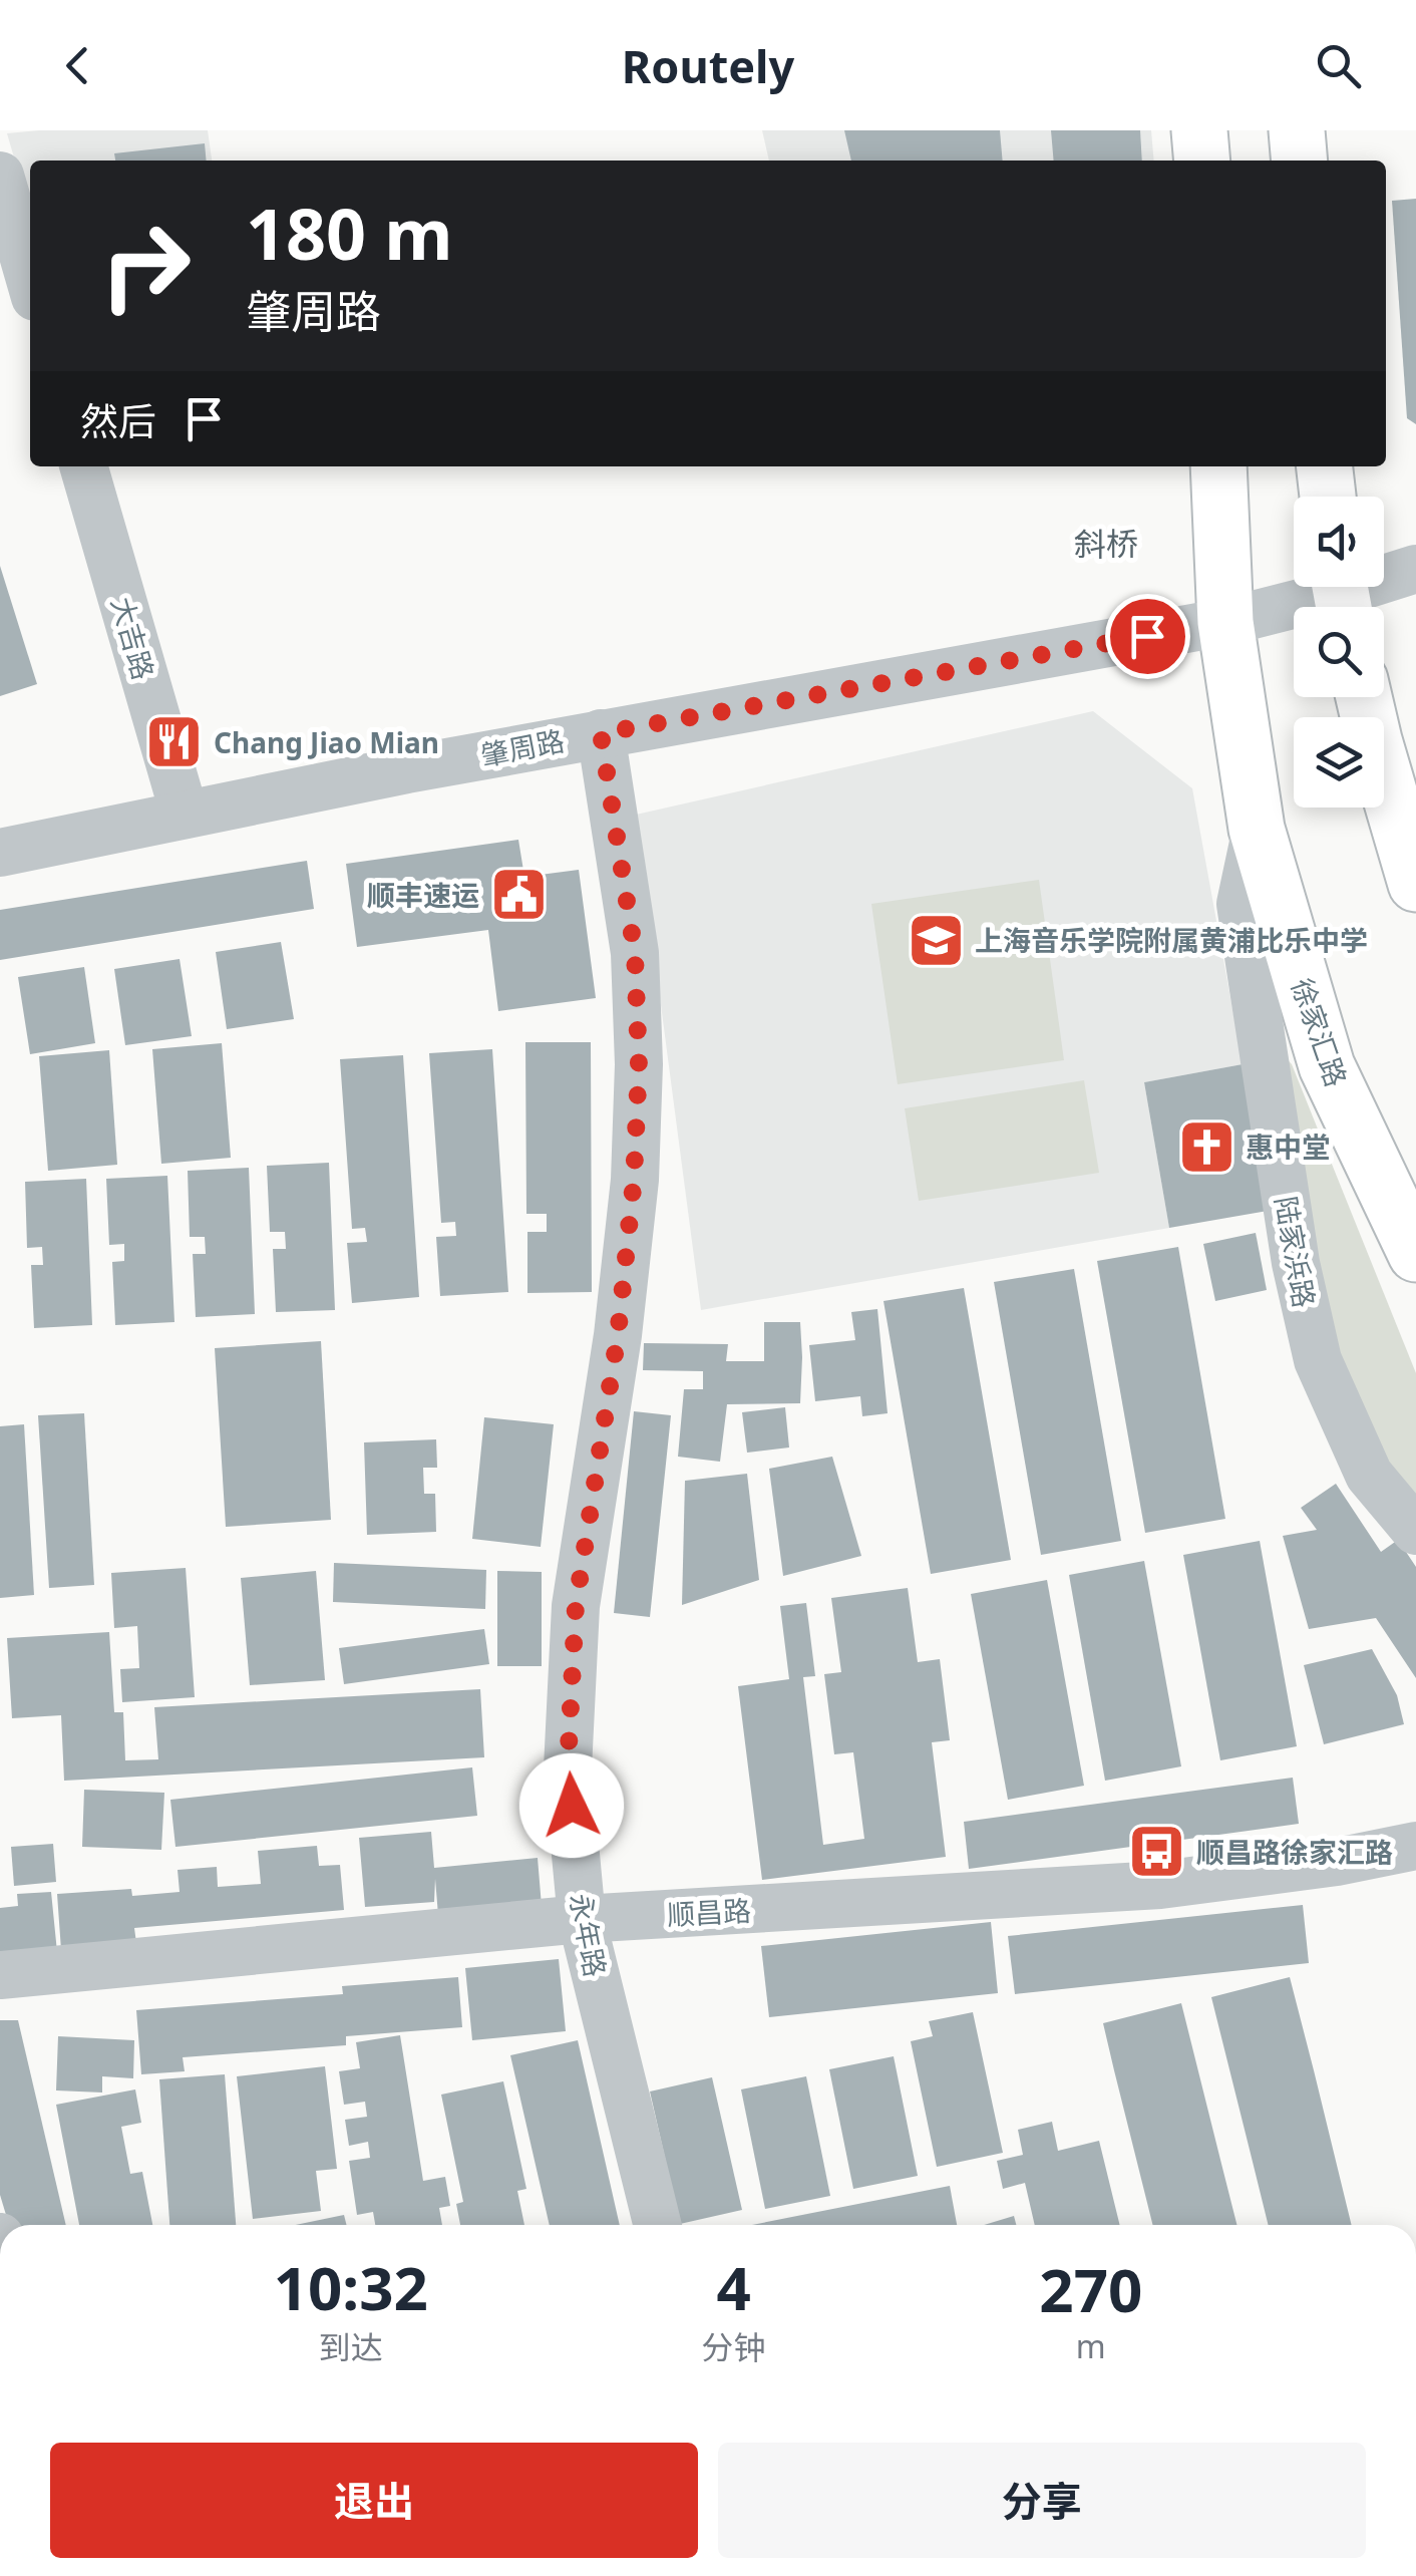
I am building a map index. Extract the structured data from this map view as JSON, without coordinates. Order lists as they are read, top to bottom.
{
  "streets": {
    "main road": ["徐家汇路"],
    "street": [
      "大吉路",
      "肇周路",
      "陆家浜路",
      "顺昌路",
      "永年路"
    ]
  },
  "crossings": [
    ["大吉路", "肇周路"],
    ["肇周路", "徐家汇路"],
    ["肇周路", "永年路"],
    ["徐家汇路", "陆家浜路"],
    ["顺昌路", "永年路"]
  ],
  "districts": ["斜桥"],
  "places": {
    "restaurant": ["Chang Jiao Mian"],
    "public building": ["顺丰速运"],
    "school or university": ["上海音乐学院附属黄浦比乐中学"],
    "church": ["惠中堂"],
    "bus stop": ["顺昌路徐家汇路"]
  },
  "page": {
    "header": "Routely",
    "turn": ["180 m", "肇周路"],
    "then": "然后",
    "eta": [
      "10:32",
      "到达",
      "4",
      "分钟",
      "270",
      "m"
    ],
    "buttons": ["退出", "分享"]
  }
}
